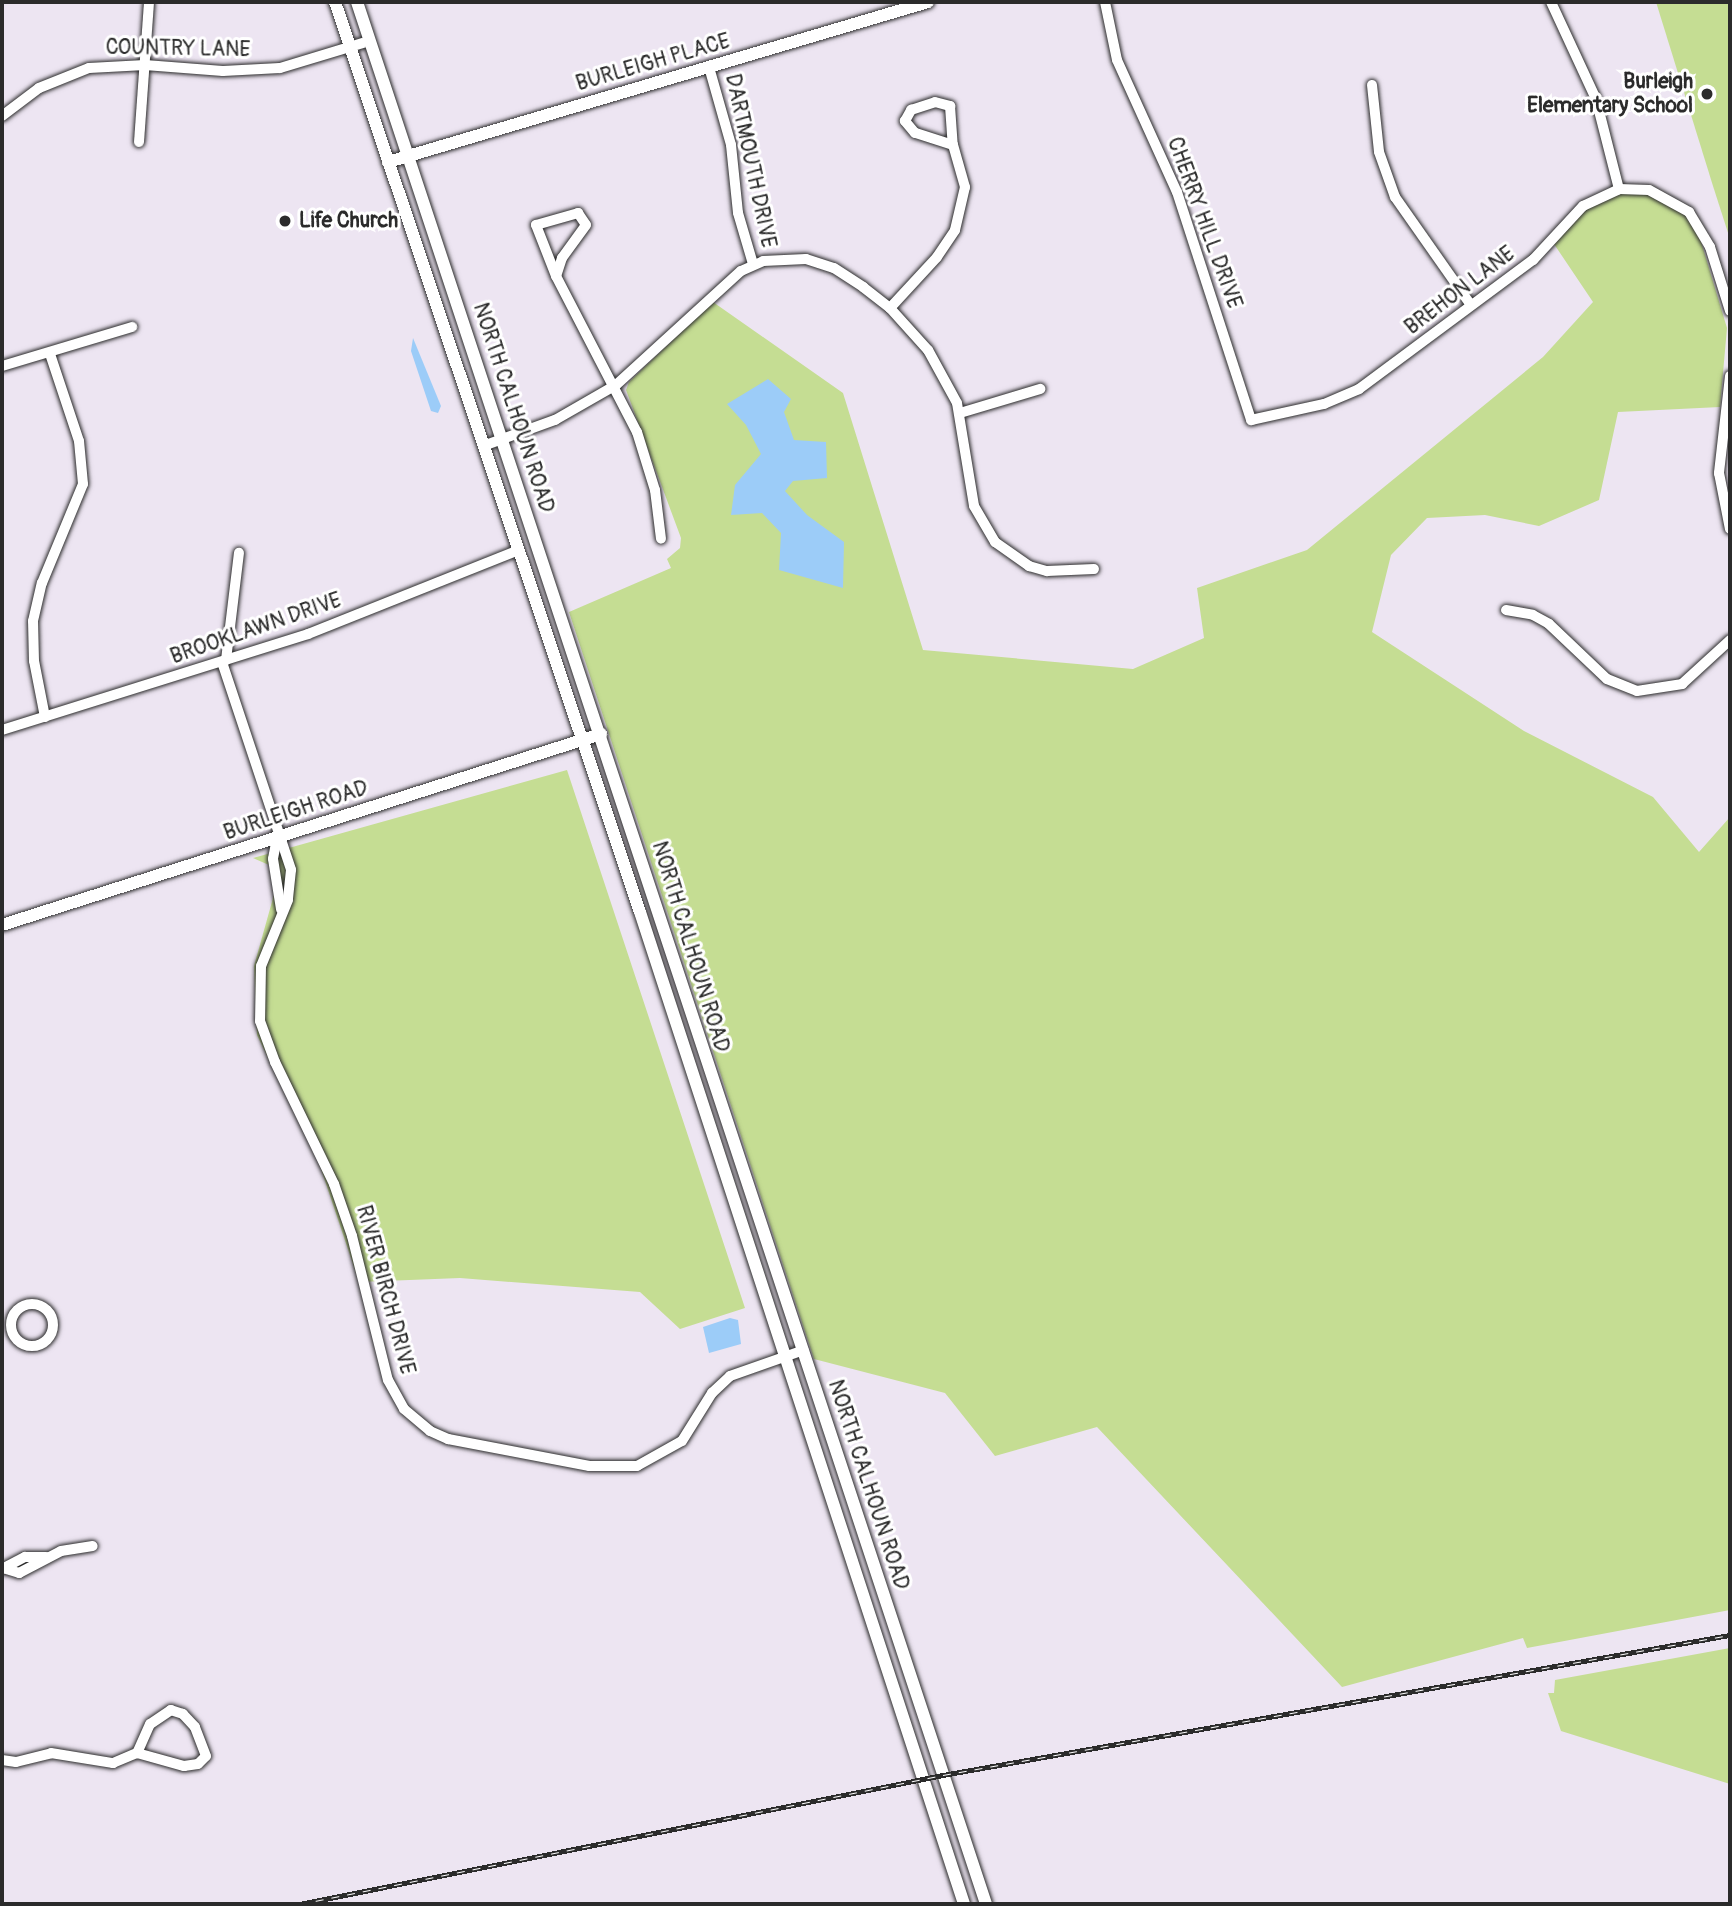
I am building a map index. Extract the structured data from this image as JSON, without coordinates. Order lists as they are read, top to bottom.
{
  "streets": {
    "main road": ["BURLEIGH PLACE", "NORTH CALHOUN ROAD", "BURLEIGH ROAD"],
    "street": [
      "COUNTRY LANE",
      "DARTMOUTH DRIVE",
      "CHERRY HILL DRIVE",
      "BREHON LANE",
      "BROOKLAWN DRIVE",
      "RIVER BIRCH DRIVE"
    ]
  },
  "crossings": [
    ["COUNTRY LANE", "NORTH CALHOUN ROAD"],
    ["BURLEIGH PLACE", "DARTMOUTH DRIVE"],
    ["BURLEIGH PLACE", "NORTH CALHOUN ROAD"],
    ["CHERRY HILL DRIVE", "BREHON LANE"],
    ["NORTH CALHOUN ROAD", "BROOKLAWN DRIVE"],
    ["NORTH CALHOUN ROAD", "BURLEIGH ROAD"],
    ["NORTH CALHOUN ROAD", "RIVER BIRCH DRIVE"],
    ["BURLEIGH ROAD", "RIVER BIRCH DRIVE"]
  ],
  "places": ["Burleigh Elementary School", "Life Church"]
}
